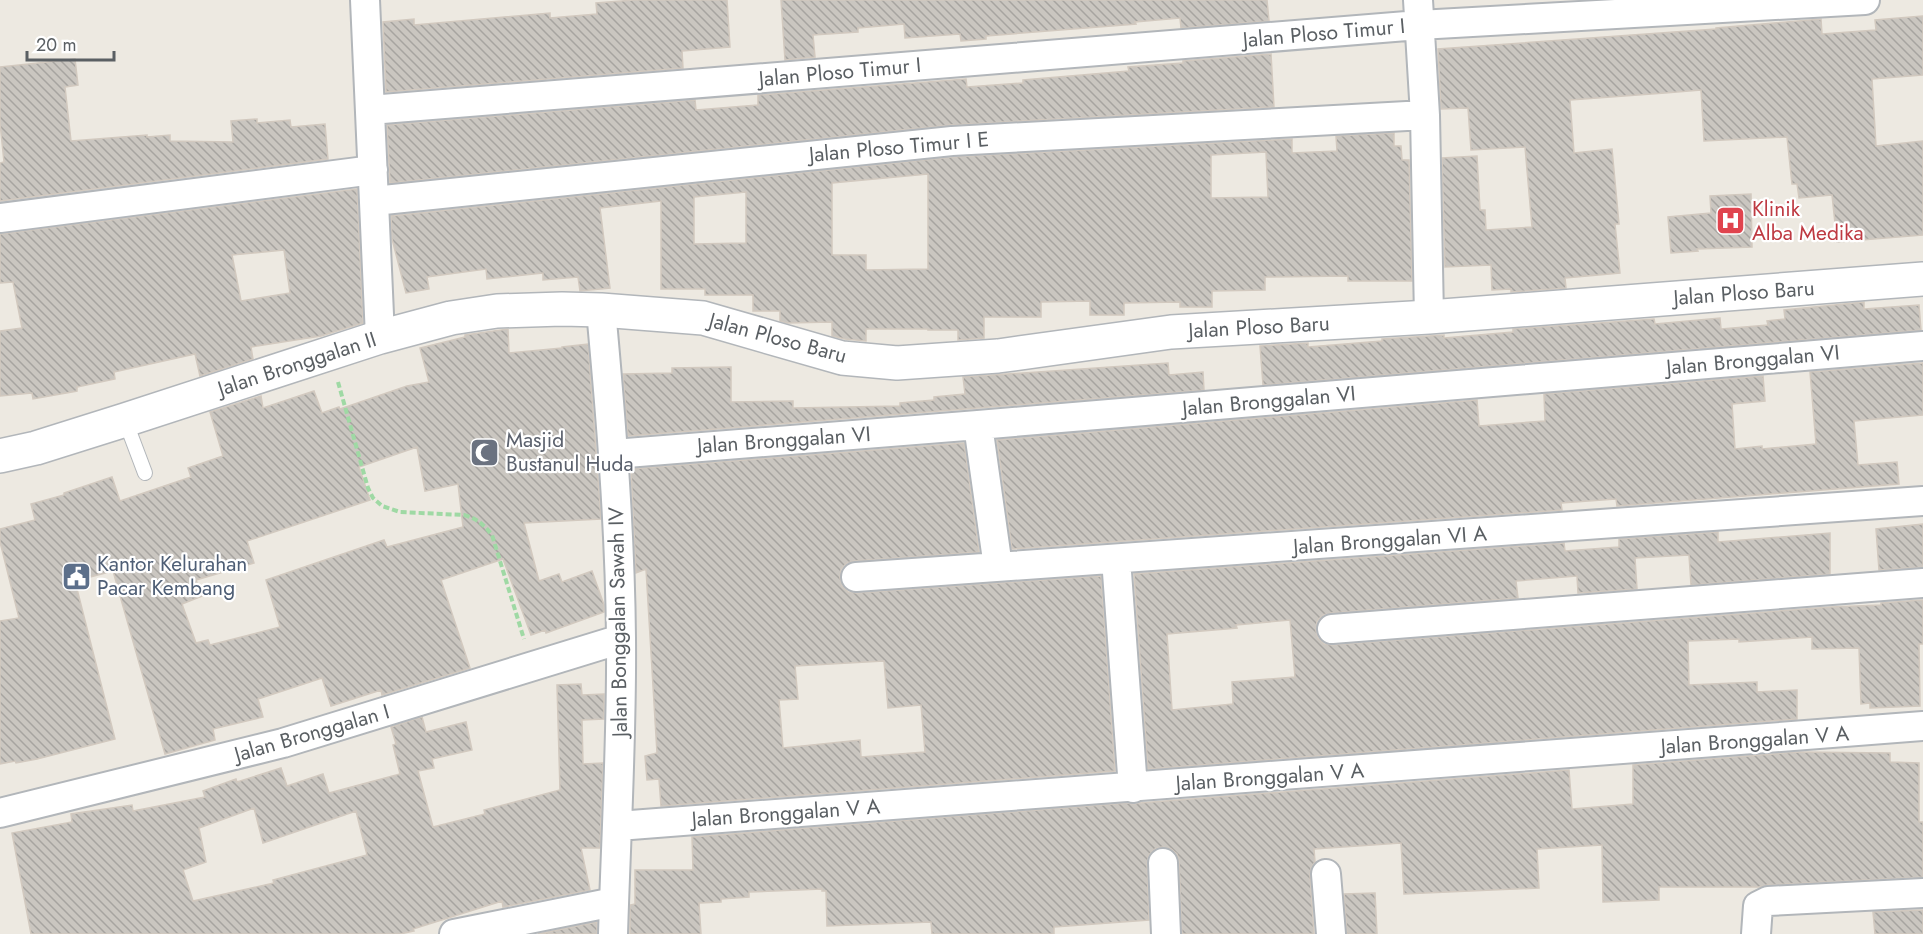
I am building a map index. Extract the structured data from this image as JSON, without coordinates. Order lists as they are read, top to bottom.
{
  "streets": {
    "street": [
      "Jalan Ploso Timur I",
      "Jalan Ploso Timur I E",
      "Jalan Ploso Baru",
      "Jalan Bronggalan VI",
      "Jalan Bronggalan II",
      "Jalan Bronggalan VI A",
      "Jalan Bonggalan Sawah IV",
      "Jalan Bronggalan I",
      "Jalan Bronggalan V A"
    ]
  },
  "crossings": [
    ["Jalan Ploso Timur I", "Jalan Ploso Timur I E"],
    ["Jalan Ploso Timur I", "Jalan Ploso Baru"],
    ["Jalan Ploso Baru", "Jalan Bronggalan II"],
    ["Jalan Ploso Baru", "Jalan Bonggalan Sawah IV"],
    ["Jalan Bronggalan VI", "Jalan Bonggalan Sawah IV"],
    ["Jalan Bronggalan II", "Jalan Bonggalan Sawah IV"],
    ["Jalan Bonggalan Sawah IV", "Jalan Bronggalan I"],
    ["Jalan Bonggalan Sawah IV", "Jalan Bronggalan V A"]
  ],
  "places": {
    "hospital": ["Klinik Alba Medika"],
    "mosque": ["Masjid Bustanul Huda"],
    "public building": ["Kantor Kelurahan Pacar Kembang"]
  },
  "scale_bar": "20 m"
}
